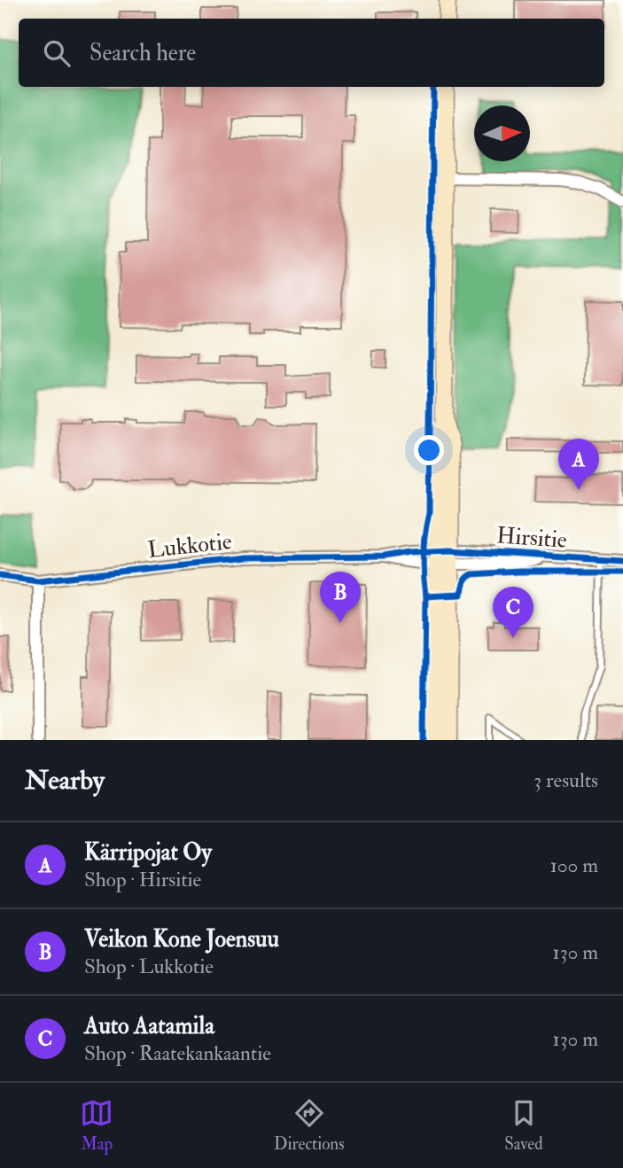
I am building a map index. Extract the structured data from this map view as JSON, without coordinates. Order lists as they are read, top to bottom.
{
  "streets": {
    "street": ["Hirsitie", "Lukkotie"]
  },
  "crossings": [
    ["Hirsitie", "Lukkotie"]
  ],
  "north": "right",
  "page": {
    "search": "Search here",
    "pins": ["A", "B", "C"],
    "heading": ["Nearby", "3 results"],
    "list": [
      {
        "mark": "A",
        "name": "Kärripojat Oy",
        "note": "Shop · Hirsitie",
        "value": "100 m"
      },
      {
        "mark": "B",
        "name": "Veikon Kone Joensuu",
        "note": "Shop · Lukkotie",
        "value": "130 m"
      },
      {
        "mark": "C",
        "name": "Auto Aatamila",
        "note": "Shop · Raatekankaantie",
        "value": "130 m"
      }
    ],
    "nav": ["Map", "Directions", "Saved"]
  }
}
